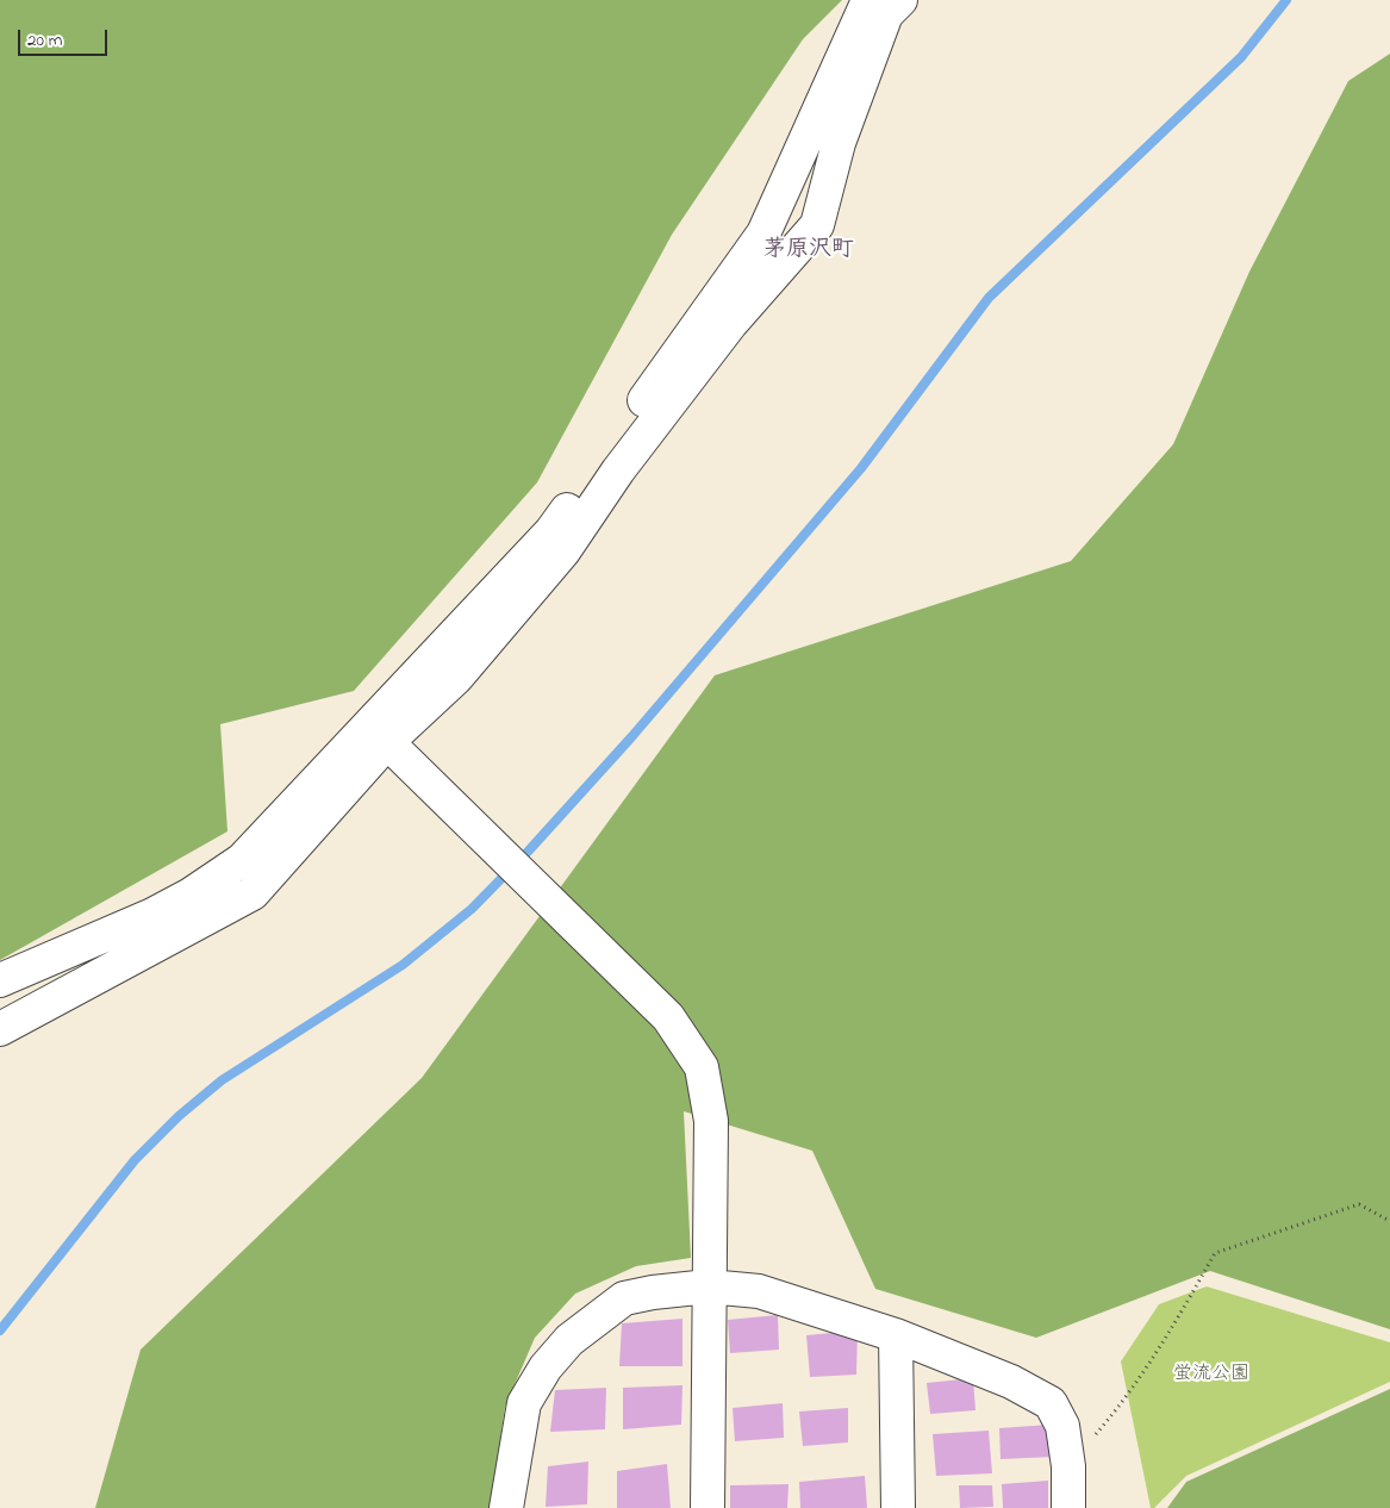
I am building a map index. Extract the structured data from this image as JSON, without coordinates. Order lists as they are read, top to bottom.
{
  "districts": ["茅原沢町"],
  "parks": ["蛍流公園"],
  "scale_bar": "20 m"
}
